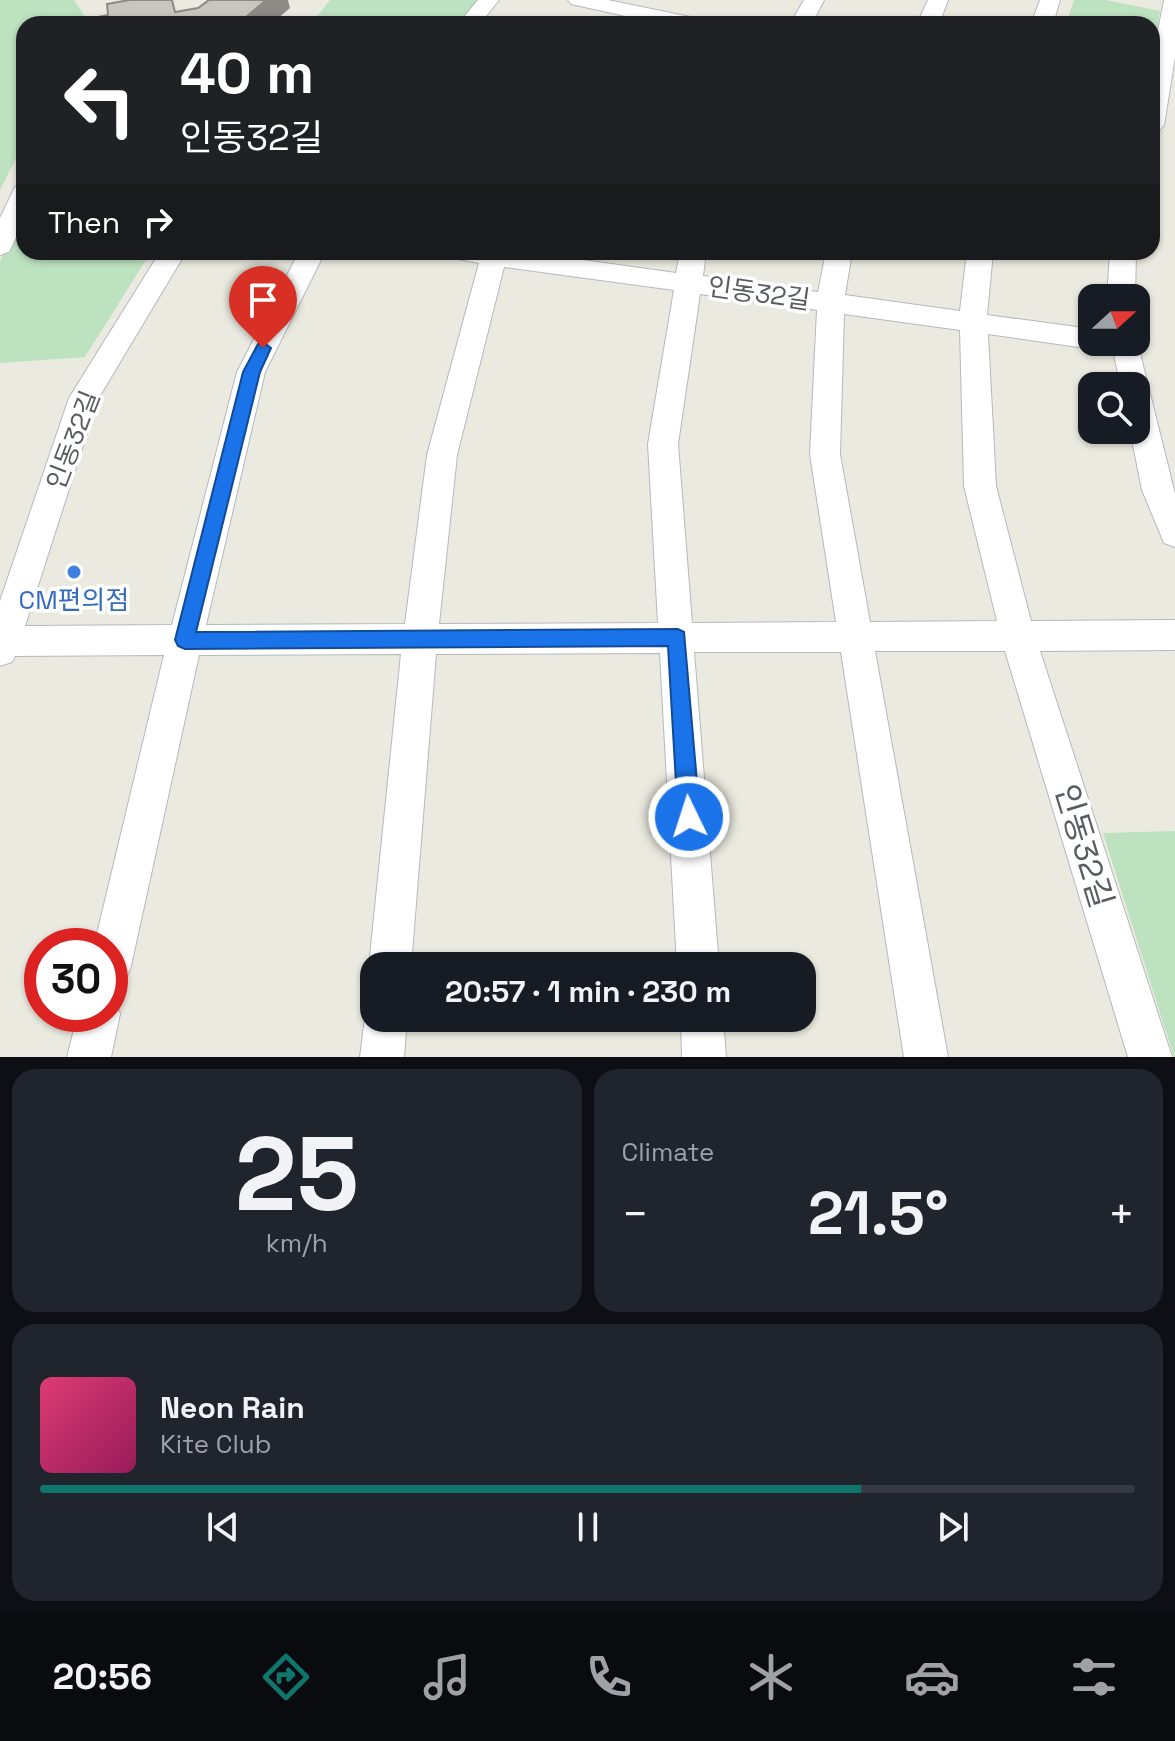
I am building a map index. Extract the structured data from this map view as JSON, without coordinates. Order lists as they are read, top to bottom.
{
  "streets": {
    "street": ["인동32길"]
  },
  "places": ["CM편의점"],
  "north": "right",
  "page": {
    "turn": ["40 m", "인동32길"],
    "then": "Then",
    "limit": "30",
    "trip": "20:57 · 1 min · 230 m",
    "tile": [
      ["25", "km/h"],
      "Climate"
    ],
    "heat": ["−", "21.5°", "+"],
    "song": ["Neon Rain", "Kite Club"],
    "tabs": "20:56"
  }
}
